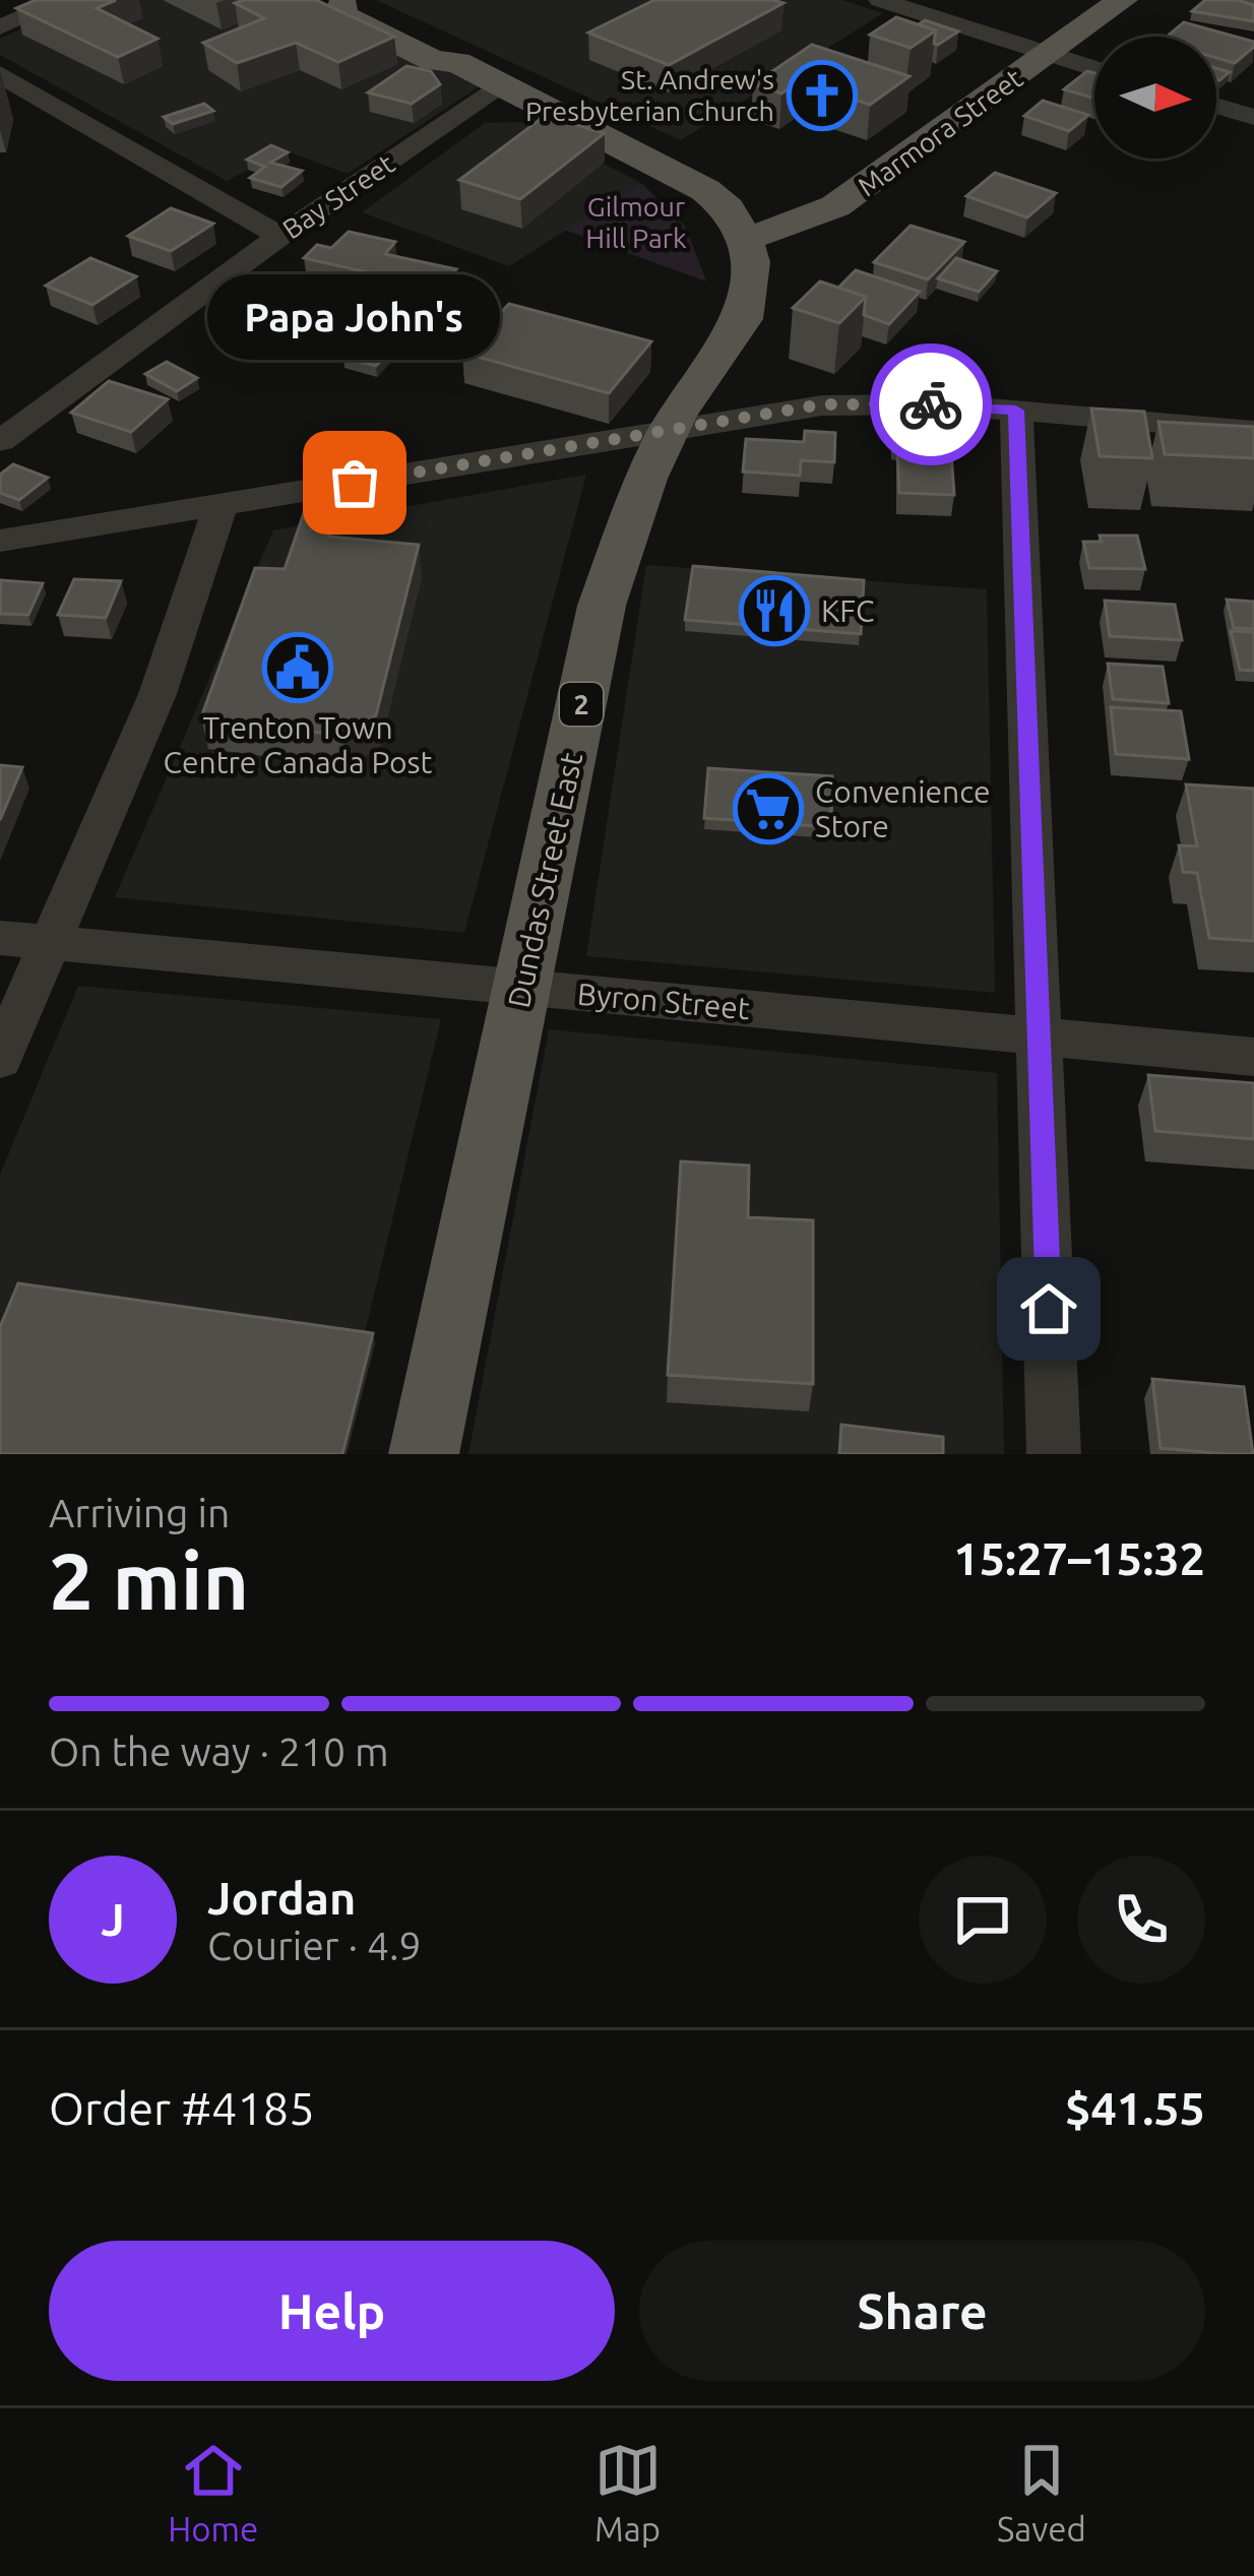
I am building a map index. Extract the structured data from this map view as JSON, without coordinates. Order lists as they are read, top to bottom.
{
  "streets": {
    "main road": ["Marmora Street", "2", "Dundas Street East"],
    "street": ["Bay Street", "Byron Street"]
  },
  "crossings": [
    ["Marmora Street", "Dundas Street East"],
    ["Dundas Street East", "Byron Street"]
  ],
  "parks": ["Gilmour Hill Park"],
  "places": {
    "church": ["St. Andrew's Presbyterian Church"],
    "other": ["Papa John's"],
    "restaurant": ["KFC"],
    "public building": ["Trenton Town Centre Canada Post"],
    "supermarket": ["Convenience Store"]
  },
  "north": "right",
  "page": {
    "bubble": "Papa John's",
    "heading": ["2 min", "Arriving in", "15:27–15:32"],
    "panel": [
      "Jordan",
      "Courier · 4.9",
      "Order #4185",
      "$41.55"
    ],
    "bar": "On the way · 210 m",
    "round": "J",
    "buttons": ["Help", "Share"],
    "tabs": ["Home", "Map", "Saved"]
  }
}
